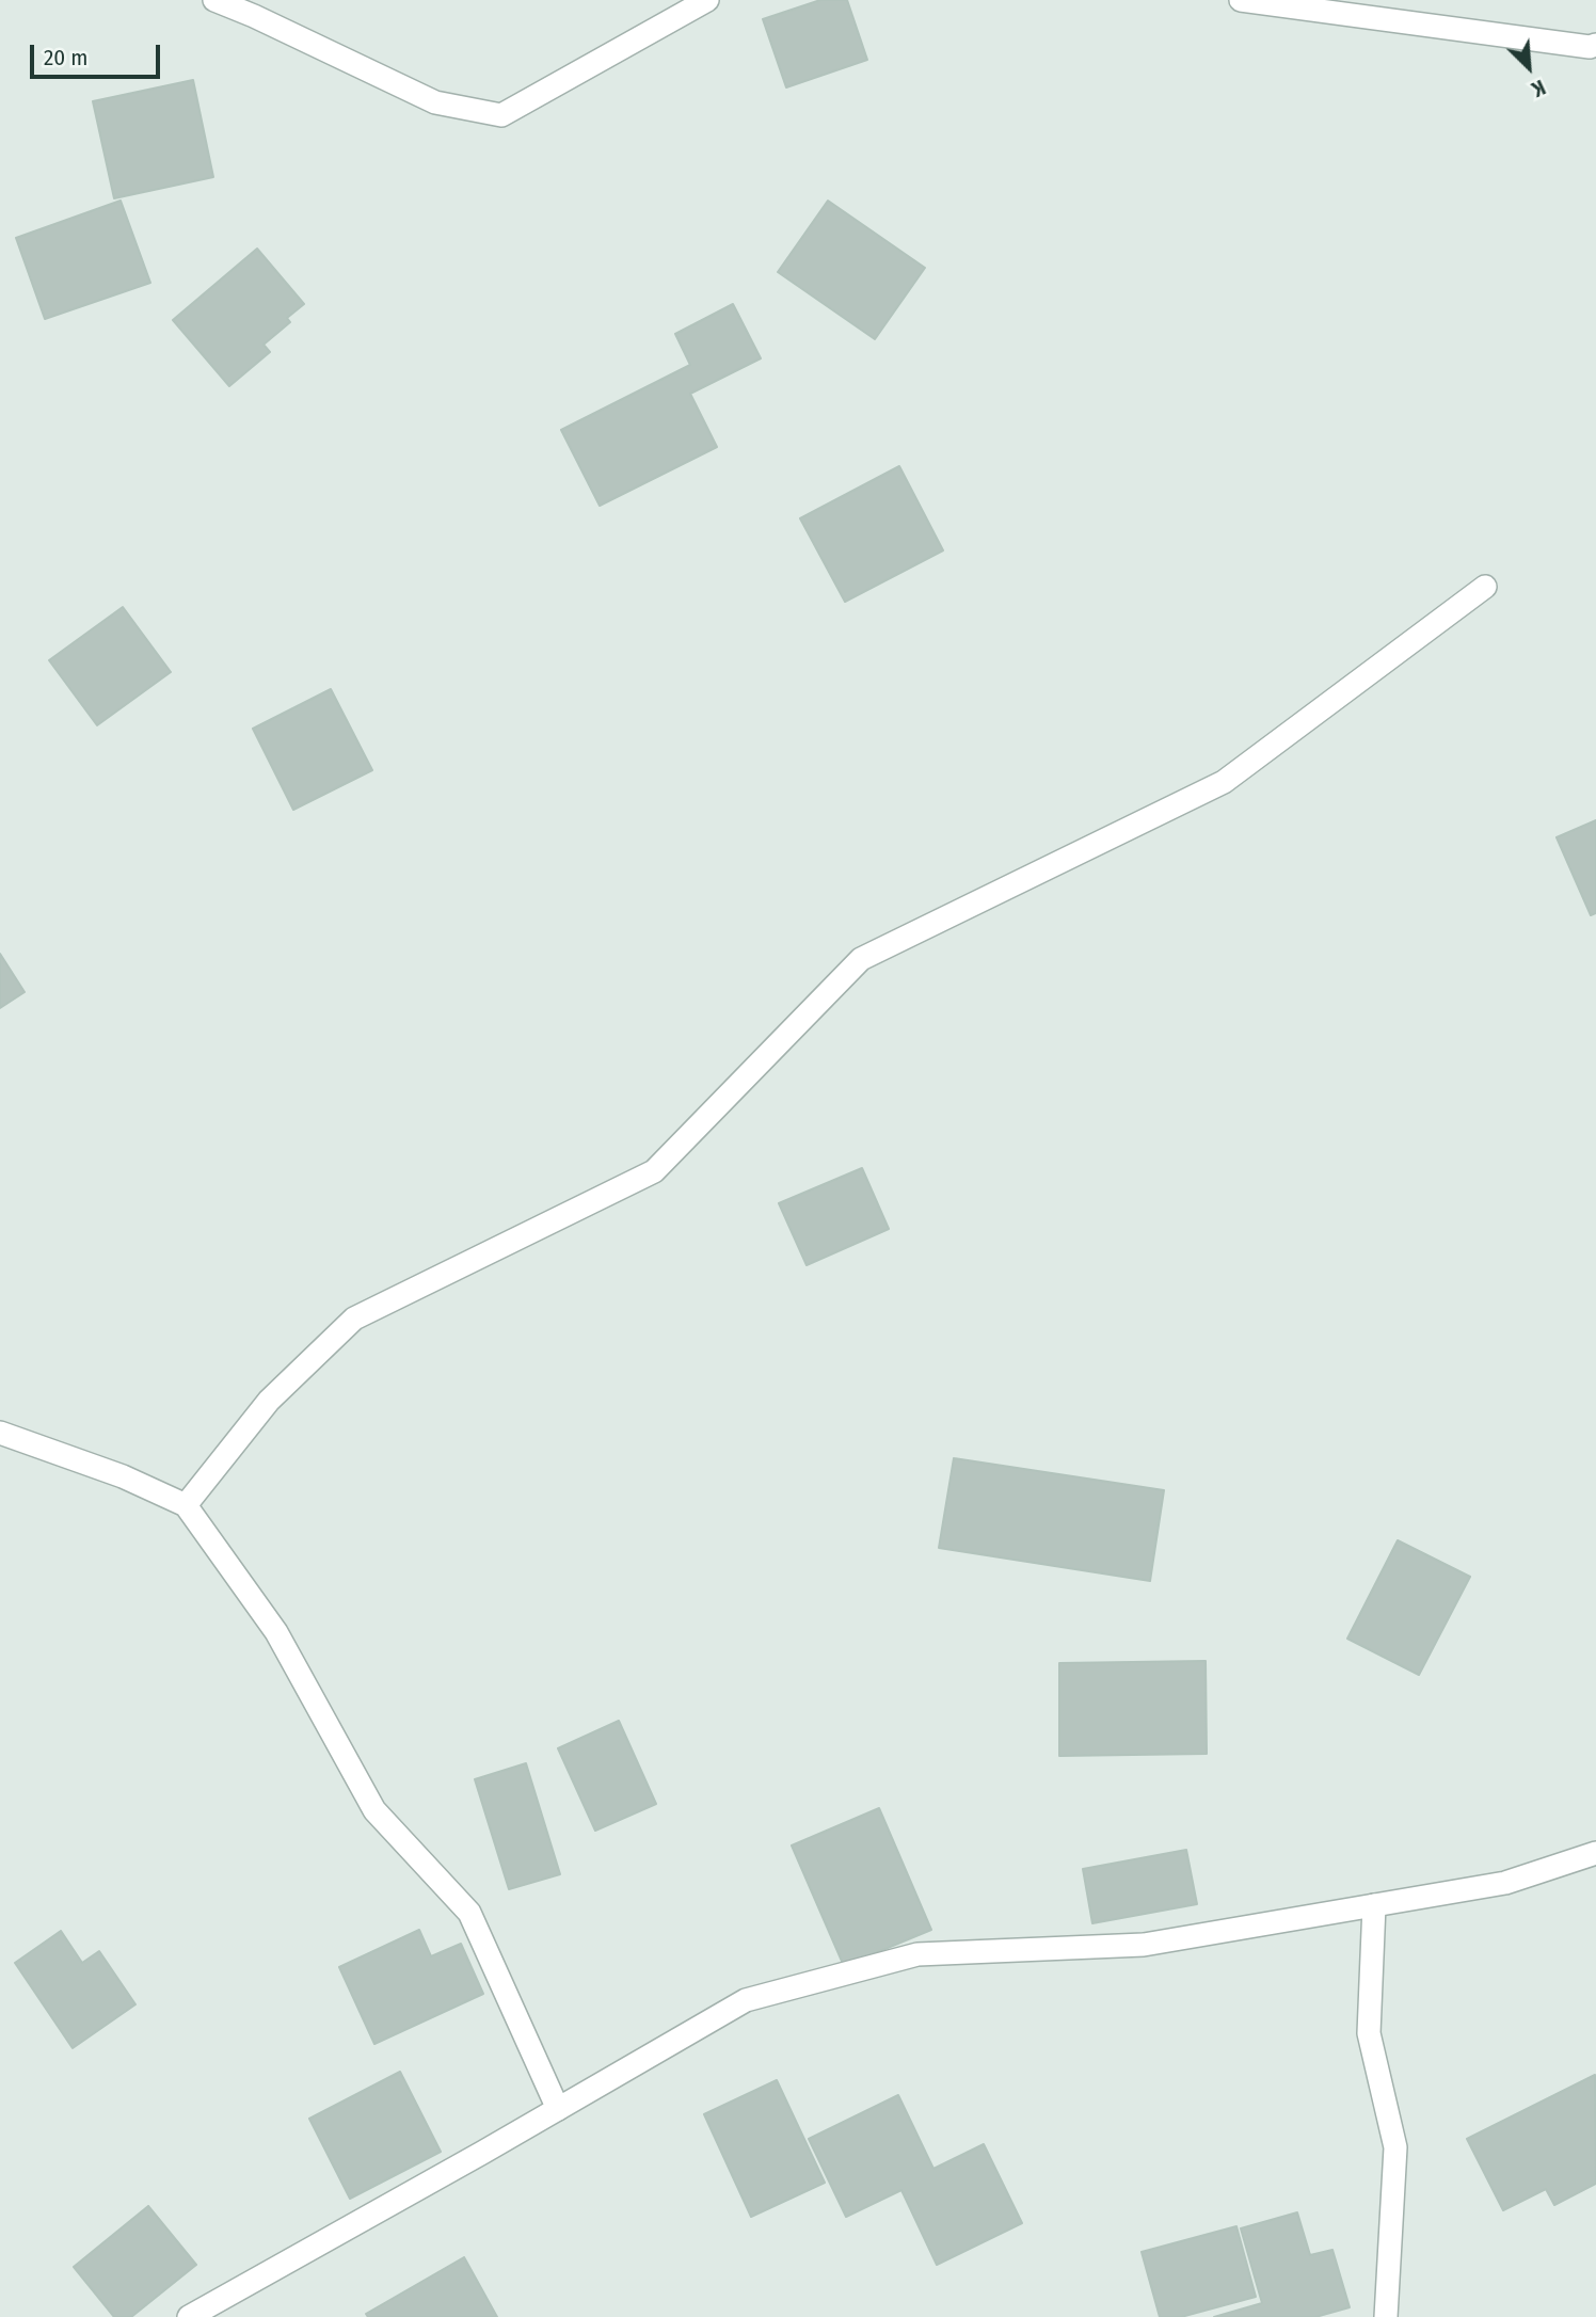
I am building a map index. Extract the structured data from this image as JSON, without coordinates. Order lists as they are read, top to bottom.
{
  "scale_bar": "20 m",
  "north": "bottom right"
}
